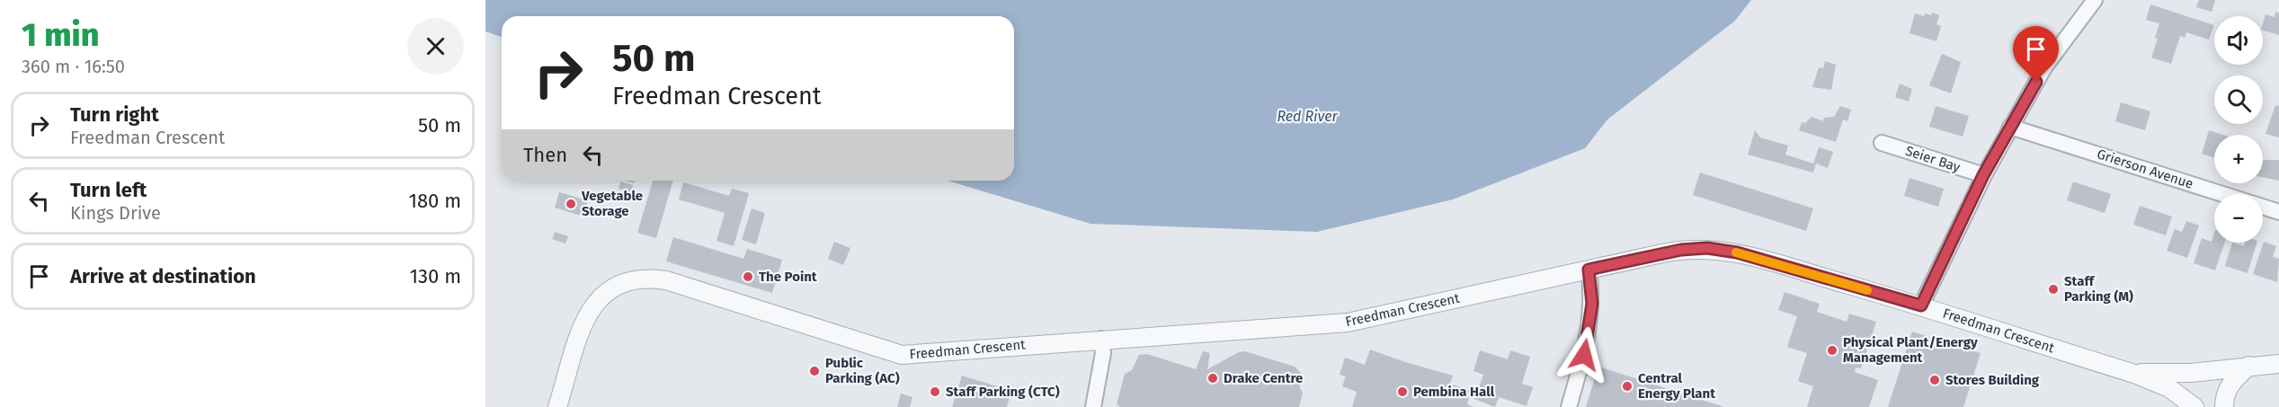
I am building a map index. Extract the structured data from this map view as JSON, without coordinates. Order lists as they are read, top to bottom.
{
  "streets": {
    "street": ["Seier Bay", "Grierson Avenue", "Freedman Crescent"]
  },
  "water": ["Red River"],
  "places": [
    "Vegetable Storage",
    "The Point",
    "Staff Parking (M)",
    "Physical Plant/Energy Management",
    "Public Parking (AC)",
    "Drake Centre",
    "Stores Building",
    "Central Energy Plant",
    "Staff Parking (CTC)",
    "Pembina Hall"
  ],
  "page": {
    "heading": ["1 min", "360 m · 16:50"],
    "map_buttons": ["+", "−"],
    "turn": ["50 m", "Freedman Crescent"],
    "list": [
      {
        "name": "Turn right",
        "note": "Freedman Crescent",
        "value": "50 m"
      },
      {
        "name": "Turn left",
        "note": "Kings Drive",
        "value": "180 m"
      },
      {
        "name": "Arrive at destination",
        "value": "130 m"
      }
    ],
    "then": "Then"
  }
}
